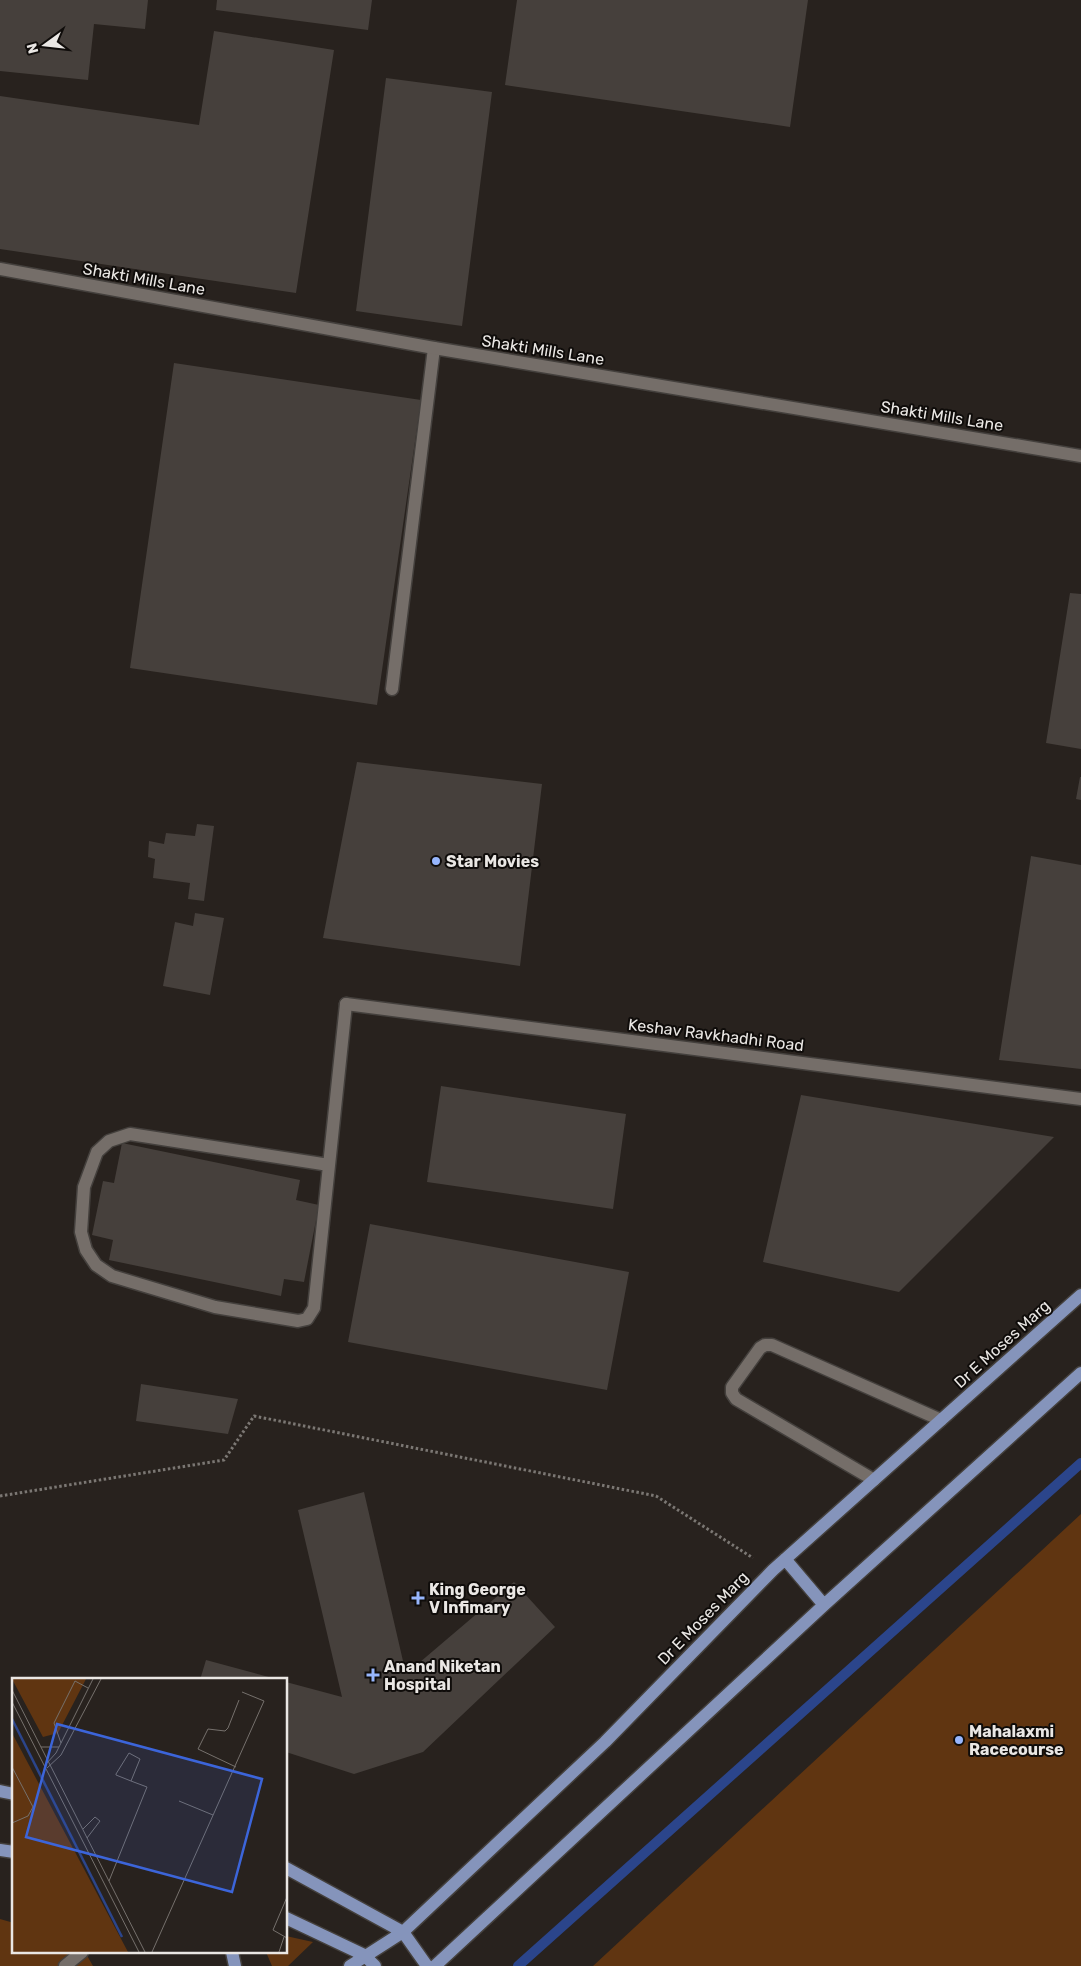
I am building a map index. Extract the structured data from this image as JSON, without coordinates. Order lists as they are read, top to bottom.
{
  "streets": {
    "main road": ["Dr E Moses Marg"],
    "street": ["Shakti Mills Lane", "Keshav Ravkhadhi Road"]
  },
  "places": {
    "other": ["Star Movies", "Mahalaxmi Racecourse"],
    "health": ["King George V Infimary", "Anand Niketan Hospital"]
  },
  "north": "left"
}
